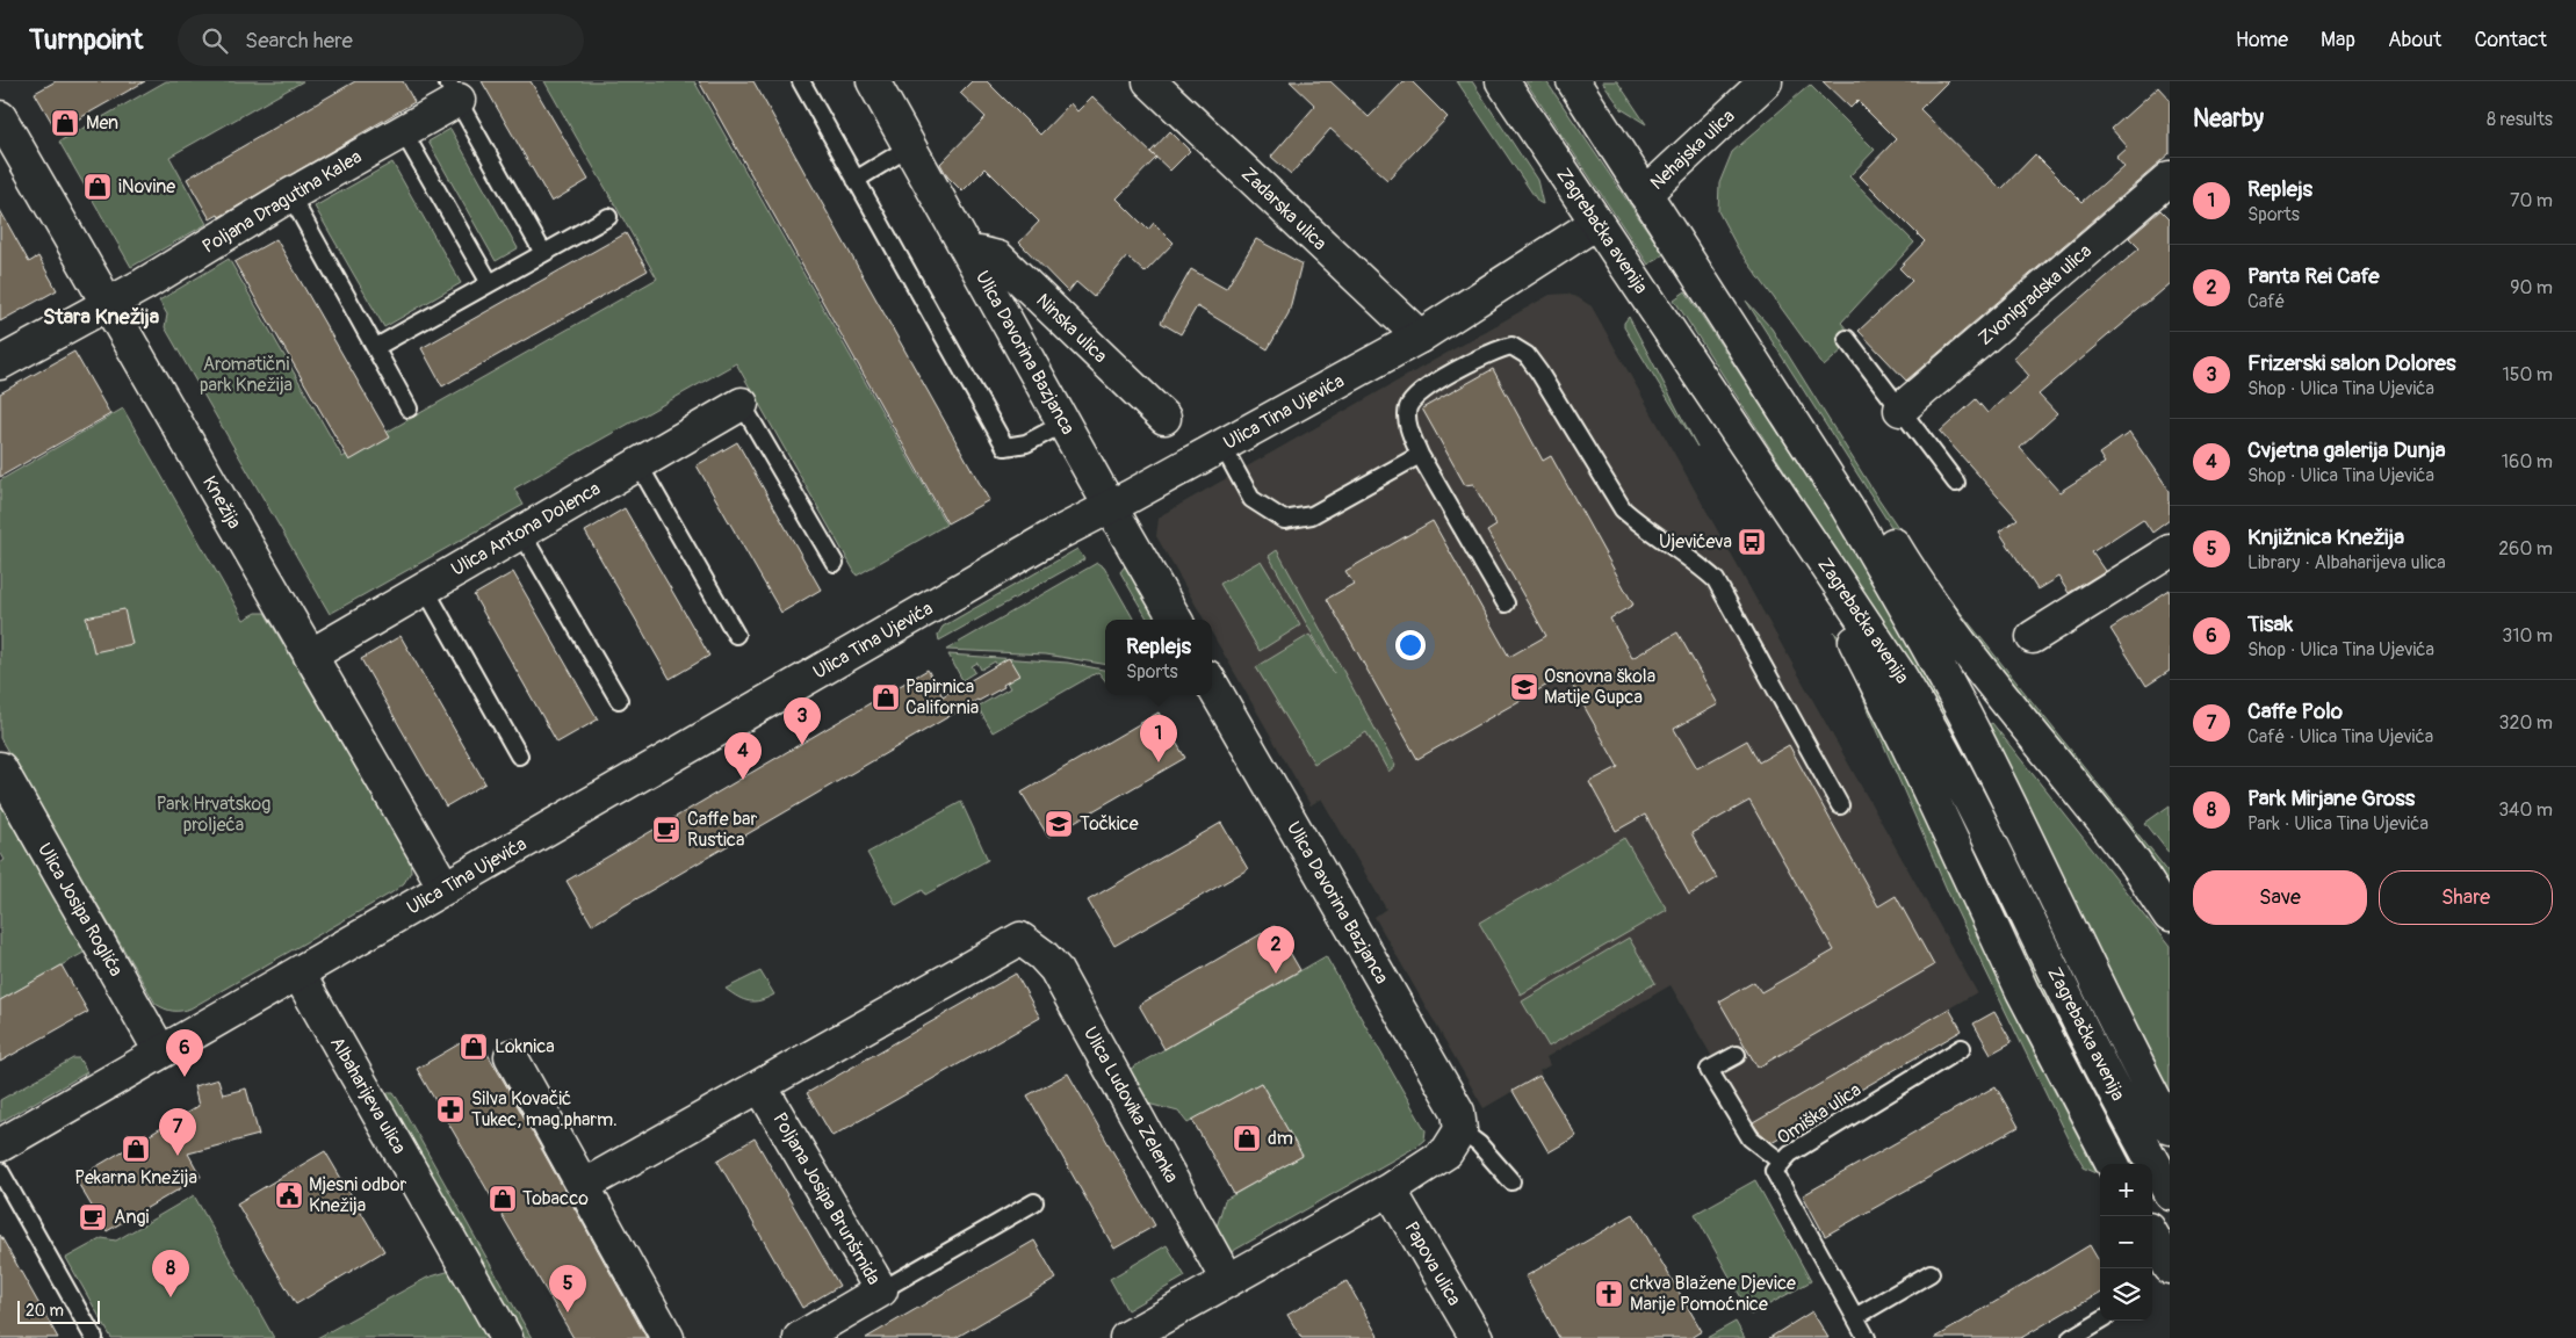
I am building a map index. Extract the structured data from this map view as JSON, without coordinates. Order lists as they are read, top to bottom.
{
  "streets": {
    "street": [
      "Nehajska ulica",
      "Poljana Dragutina Kalea",
      "Zadarska ulica",
      "Zagrebačka avenija",
      "Zvonigradska ulica",
      "Ninska ulica",
      "Ulica Davorina Bazjanca",
      "Ulica Tina Ujevića",
      "Knežija",
      "Ulica Antona Dolenca",
      "Ulica Josipa Roglića",
      "Albaharijeva ulica",
      "Ulica Ludovika Zelenka",
      "Poljana Josipa Brunšmida",
      "Papova ulica"
    ],
    "lane": ["Omiška ulica"]
  },
  "crossings": [
    ["Nehajska ulica", "Zagrebačka avenija"],
    ["Poljana Dragutina Kalea", "Knežija"],
    ["Zadarska ulica", "Ulica Tina Ujevića"],
    ["Zagrebačka avenija", "Ulica Tina Ujevića"],
    ["Ninska ulica", "Ulica Davorina Bazjanca"],
    ["Ulica Davorina Bazjanca", "Ulica Tina Ujevića"],
    ["Ulica Tina Ujevića", "Knežija"],
    ["Ulica Tina Ujevića", "Ulica Josipa Roglića"],
    ["Ulica Tina Ujevića", "Albaharijeva ulica"],
    ["Knežija", "Ulica Antona Dolenca"],
    ["Ulica Ludovika Zelenka", "Poljana Josipa Brunšmida"]
  ],
  "districts": ["Stara Knežija"],
  "parks": ["Aromatični park Knežija", "Park Hrvatskog proljeća"],
  "places": {
    "shop": [
      "Men",
      "iNovine",
      "Papirnica California",
      "Loknica",
      "dm",
      "Pekarna Knežija",
      "Tobacco"
    ],
    "bus stop": ["Ujevićeva"],
    "school or university": ["Osnovna škola Matije Gupca", "Točkice"],
    "cafe": ["Caffe bar Rustica", "Angi"],
    "pharmacy": ["Silva Kovačić Tukec, mag.pharm."],
    "public building": ["Mjesni odbor Knežija"],
    "church": ["crkva Blažene Djevice Marije Pomoćnice"]
  },
  "scale_bar": "20 m",
  "page": {
    "header": "Turnpoint",
    "search": "Search here",
    "nav": [
      "Home",
      "Map",
      "About",
      "Contact"
    ],
    "heading": ["Nearby", "8 results"],
    "list": [
      {
        "mark": "1",
        "name": "Replejs",
        "note": "Sports",
        "value": "70 m"
      },
      {
        "mark": "2",
        "name": "Panta Rei Cafe",
        "note": "Café",
        "value": "90 m"
      },
      {
        "mark": "3",
        "name": "Frizerski salon Dolores",
        "note": "Shop · Ulica Tina Ujevića",
        "value": "150 m"
      },
      {
        "mark": "4",
        "name": "Cvjetna galerija Dunja",
        "note": "Shop · Ulica Tina Ujevića",
        "value": "160 m"
      },
      {
        "mark": "5",
        "name": "Knjižnica Knežija",
        "note": "Library · Albaharijeva ulica",
        "value": "260 m"
      },
      {
        "mark": "6",
        "name": "Tisak",
        "note": "Shop · Ulica Tina Ujevića",
        "value": "310 m"
      },
      {
        "mark": "7",
        "name": "Caffe Polo",
        "note": "Café · Ulica Tina Ujevića",
        "value": "320 m"
      },
      {
        "mark": "8",
        "name": "Park Mirjane Gross",
        "note": "Park · Ulica Tina Ujevića",
        "value": "340 m"
      }
    ],
    "popup": ["Replejs", "Sports"],
    "pins": [
      "3",
      "1",
      "4",
      "2",
      "6",
      "7",
      "8",
      "5"
    ],
    "buttons": ["Save", "Share"],
    "map_buttons": ["+", "−"],
    "scale": "20 m"
  }
}
